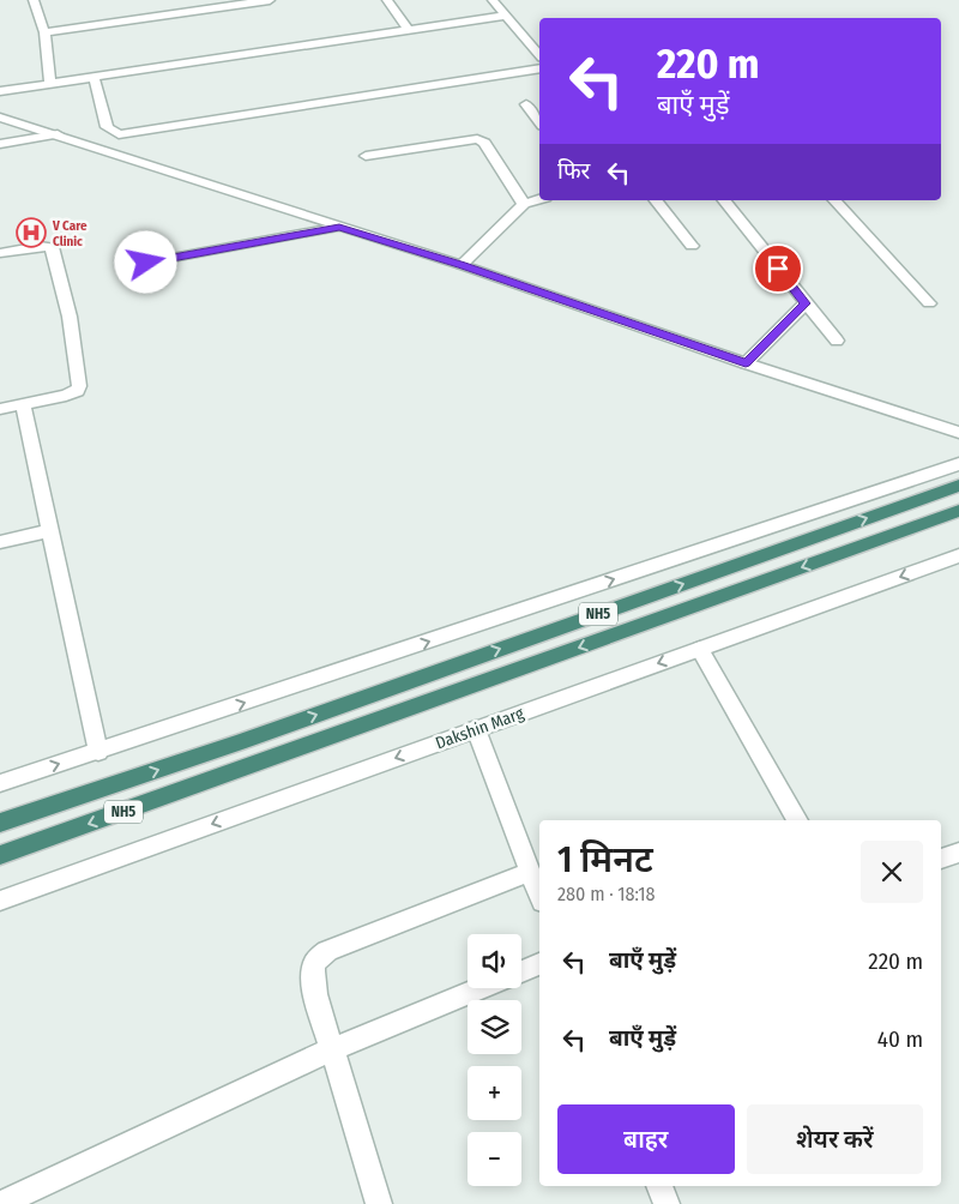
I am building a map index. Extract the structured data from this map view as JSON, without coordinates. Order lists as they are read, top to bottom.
{
  "streets": {
    "highway": ["NH5"],
    "street": ["Dakshin Marg"]
  },
  "places": {
    "hospital": ["V Care Clinic"]
  },
  "page": {
    "turn": ["220 m", "बाएँ मुड़ें"],
    "then": "फिर",
    "heading": ["1 मिनट", "280 m · 18:18"],
    "list": [
      {
        "name": "बाएँ मुड़ें",
        "value": "220 m"
      },
      {
        "name": "बाएँ मुड़ें",
        "value": "40 m"
      }
    ],
    "map_buttons": ["+", "−"],
    "buttons": ["बाहर", "शेयर करें"]
  }
}
